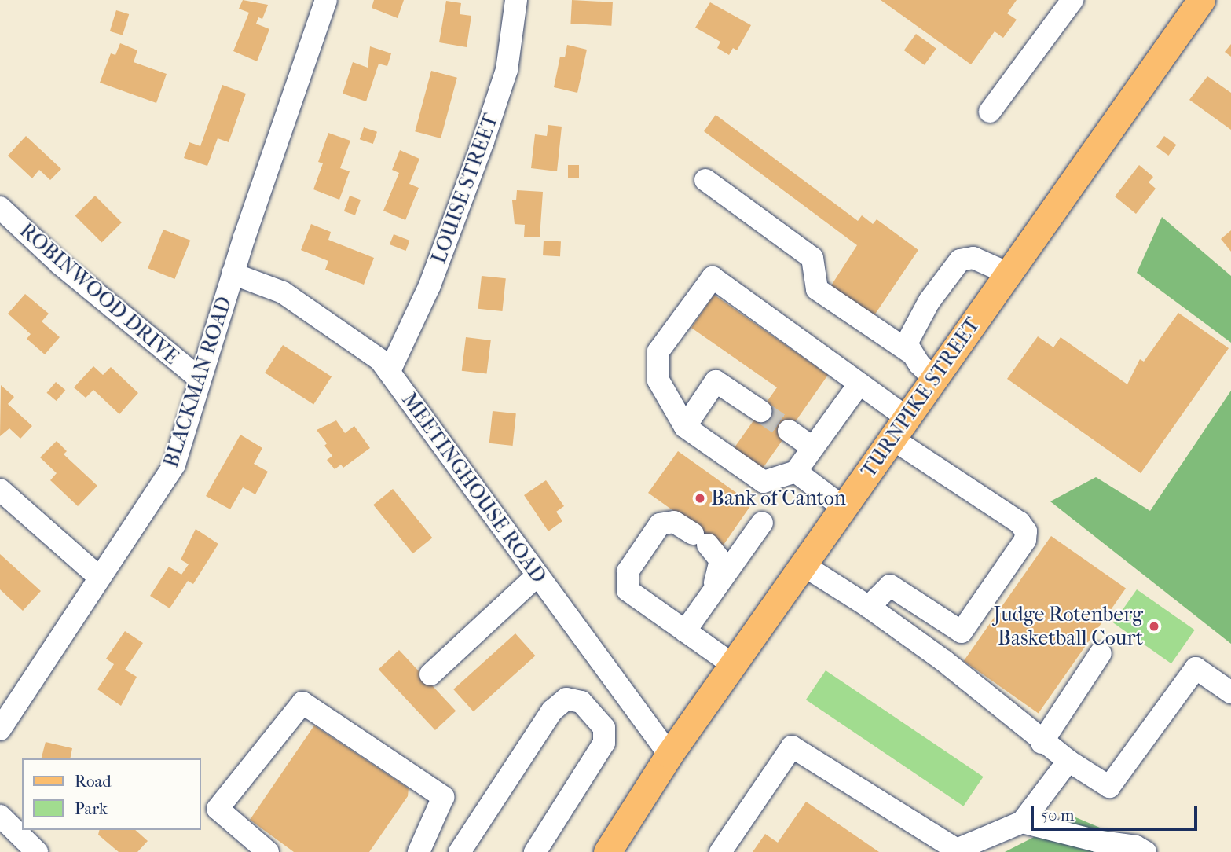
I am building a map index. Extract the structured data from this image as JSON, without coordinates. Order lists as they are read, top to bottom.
{
  "streets": {
    "main road": ["TURNPIKE STREET"],
    "street": [
      "LOUISE STREET",
      "ROBINWOOD DRIVE",
      "BLACKMAN ROAD",
      "MEETINGHOUSE ROAD"
    ]
  },
  "crossings": [
    ["LOUISE STREET", "MEETINGHOUSE ROAD"],
    ["ROBINWOOD DRIVE", "BLACKMAN ROAD"],
    ["BLACKMAN ROAD", "MEETINGHOUSE ROAD"],
    ["TURNPIKE STREET", "MEETINGHOUSE ROAD"]
  ],
  "places": ["Bank of Canton", "Judge Rotenberg Basketball Court"],
  "legend": ["Road", "Park"],
  "scale_bar": "50 m"
}
